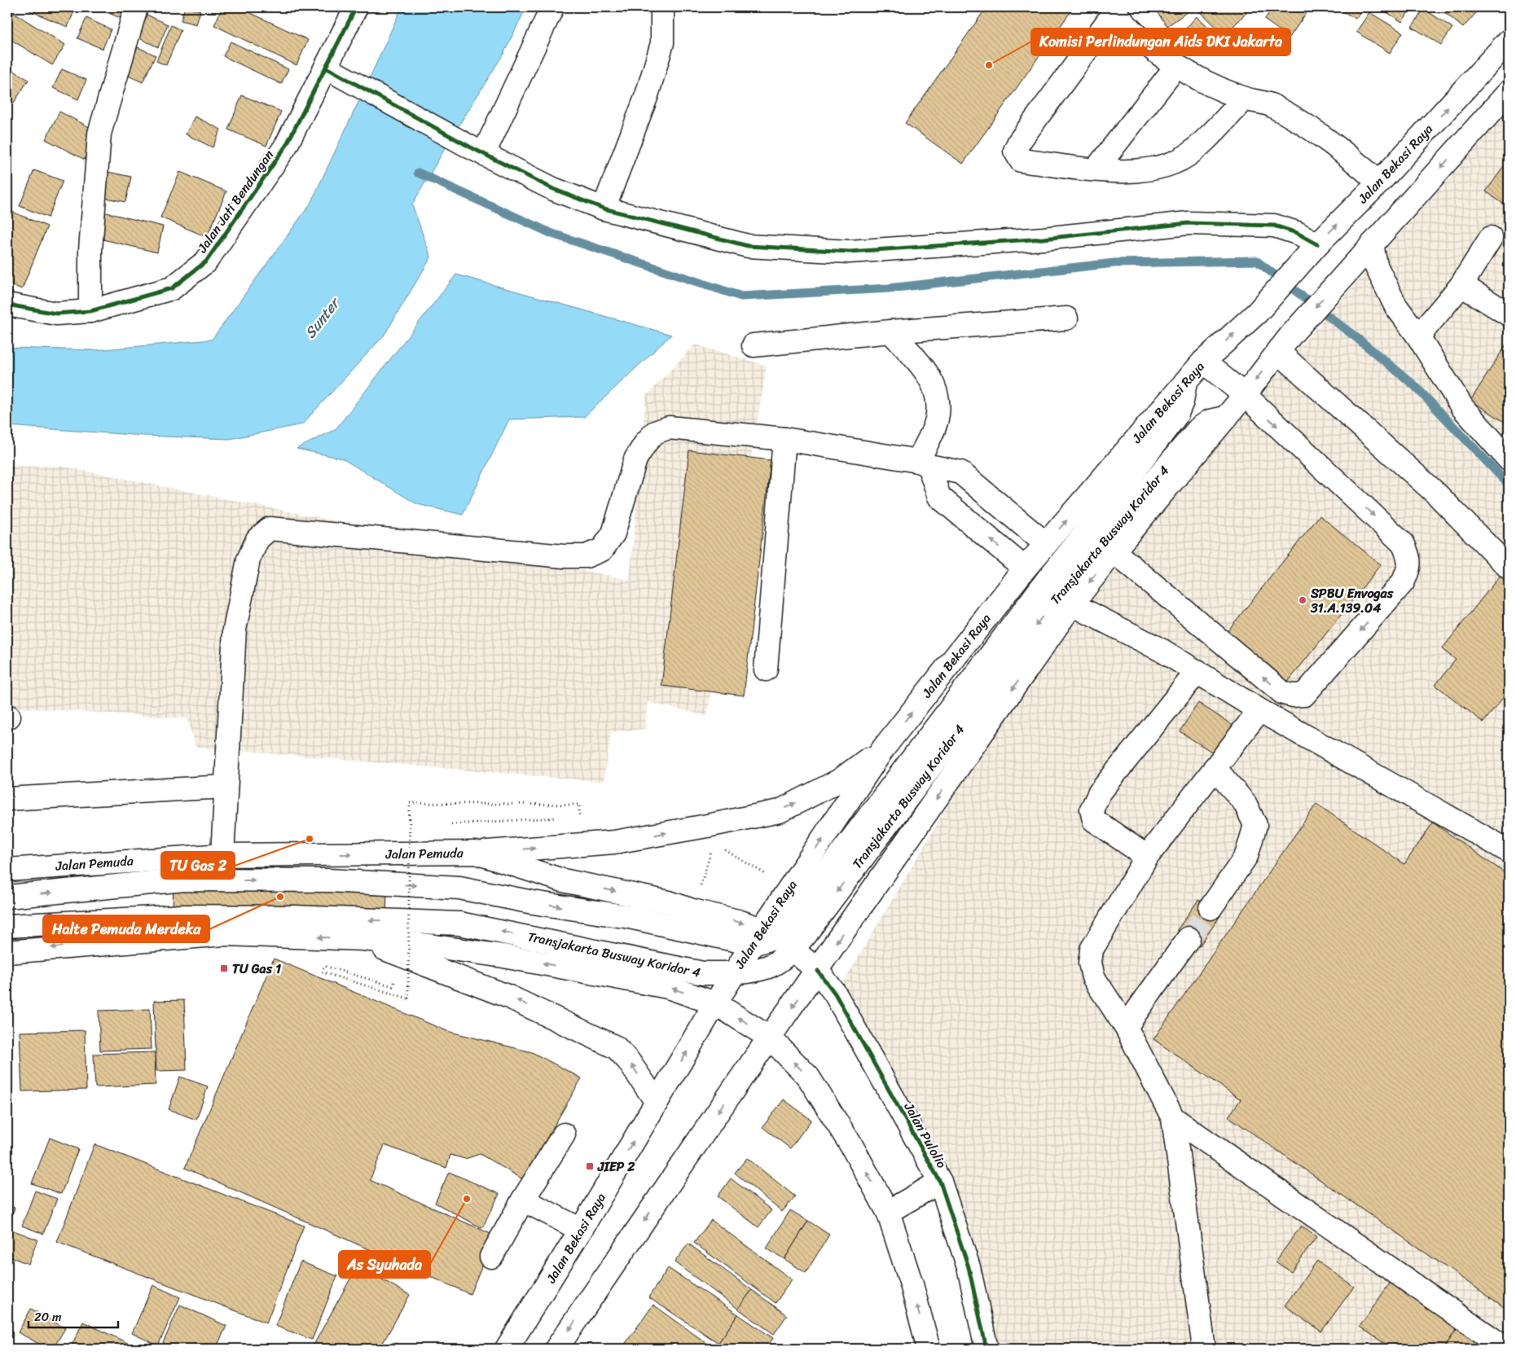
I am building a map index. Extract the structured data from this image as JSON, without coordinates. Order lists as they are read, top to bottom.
{
  "streets": {
    "main road": [
      "Jalan Bekasi Raya",
      "Jalan Jati Bendungan",
      "Transjakarta Busway Koridor 4",
      "Jalan Pemuda",
      "Jalan Pulolio"
    ]
  },
  "crossings": [
    ["Jalan Bekasi Raya", "Transjakarta Busway Koridor 4"],
    ["Jalan Bekasi Raya", "Jalan Pemuda"],
    ["Transjakarta Busway Koridor 4", "Jalan Pemuda"],
    ["Jalan Pemuda", "Jalan Pulolio"]
  ],
  "water": ["Sunter"],
  "places": {
    "other": [
      "Komisi Perlindungan Aids DKI Jakarta",
      "SPBU Envogas 31.A.139.04",
      "TU Gas 2",
      "Halte Pemuda Merdeka",
      "As Syuhada"
    ],
    "transit": ["TU Gas 1", "JIEP 2"]
  },
  "scale_bar": "20 m"
}
